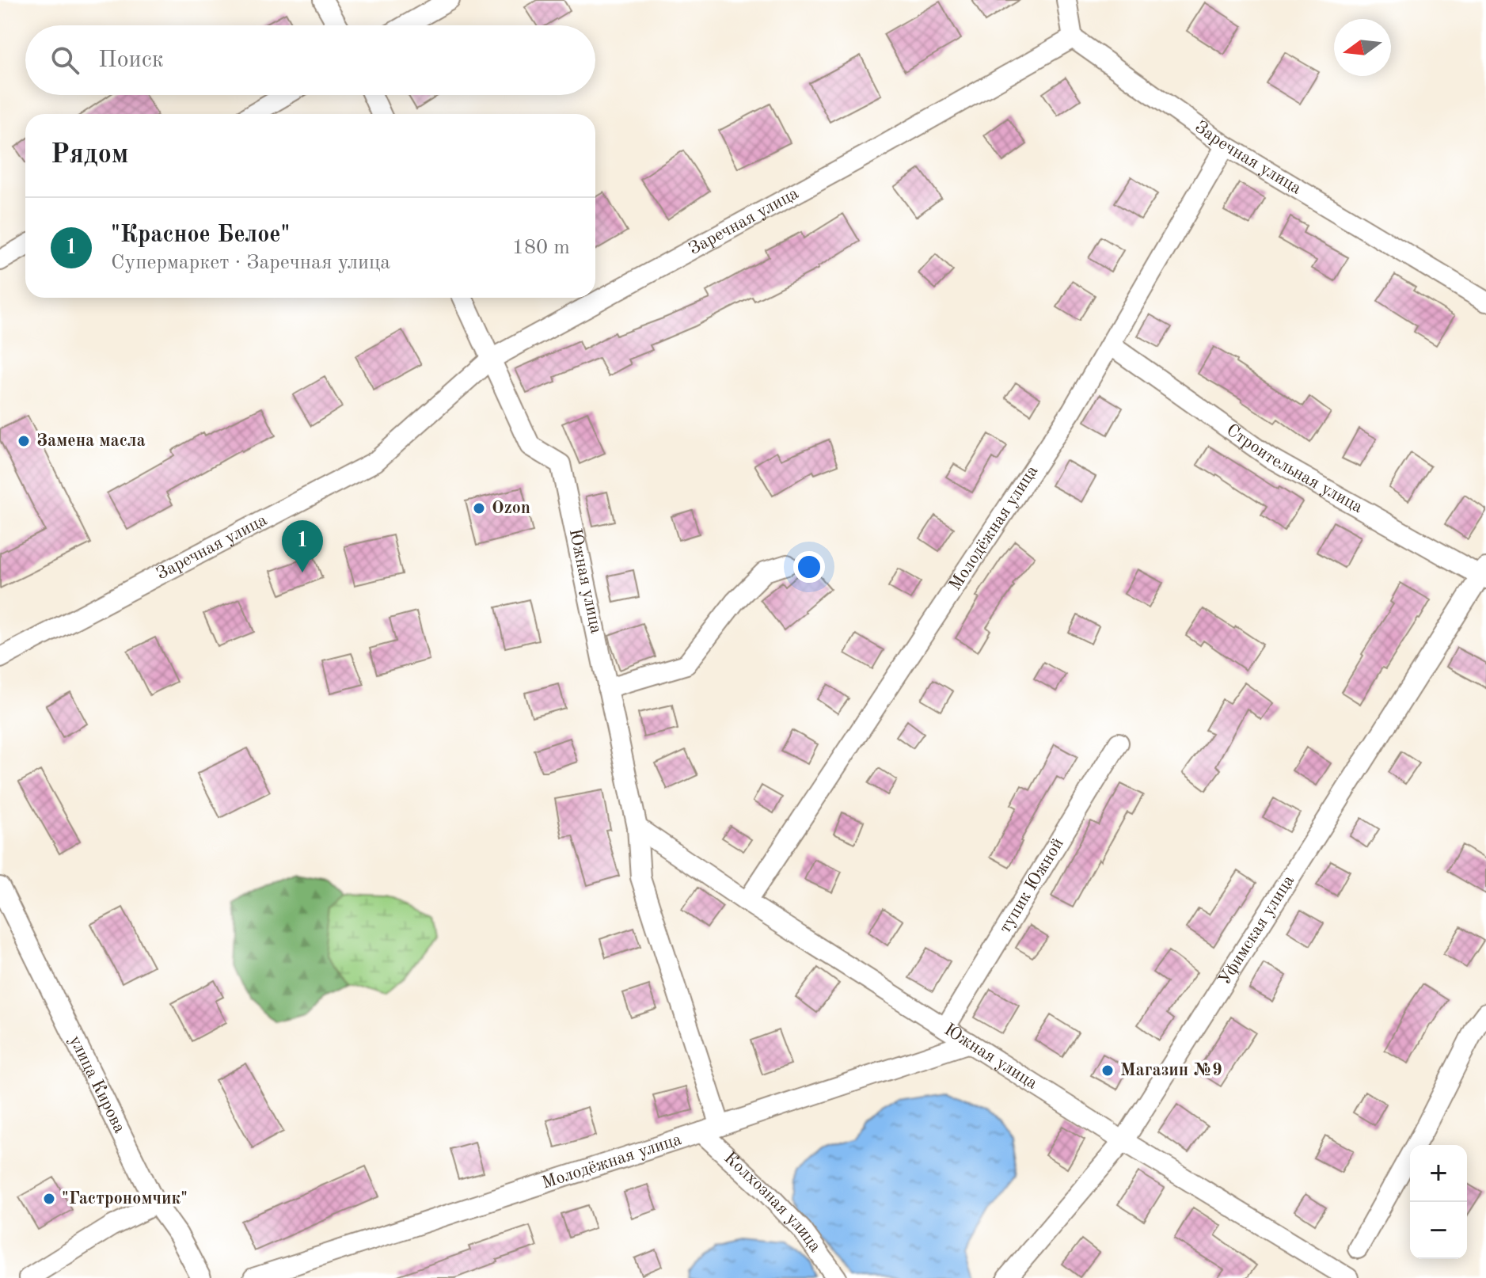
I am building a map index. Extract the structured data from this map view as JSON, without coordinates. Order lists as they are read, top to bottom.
{
  "streets": {
    "street": [
      "Заречная улица",
      "Строительная улица",
      "Молодёжная улица",
      "Южная улица",
      "тупик Южной",
      "Уфимская улица",
      "улица Кирова",
      "Колхозная улица"
    ]
  },
  "crossings": [
    ["Заречная улица", "Молодёжная улица"],
    ["Заречная улица", "Южная улица"],
    ["Строительная улица", "Молодёжная улица"],
    ["Строительная улица", "Уфимская улица"],
    ["Молодёжная улица", "Южная улица"],
    ["Молодёжная улица", "Колхозная улица"],
    ["Южная улица", "тупик Южной"],
    ["Южная улица", "Уфимская улица"]
  ],
  "places": [
    "Замена масла",
    "Ozon",
    "Магазин №9",
    "\"Гастрономчик\""
  ],
  "north": "left",
  "page": {
    "search": "Поиск",
    "heading": "Рядом",
    "list": [
      {
        "mark": "1",
        "name": "\"Красное Белое\"",
        "note": "Супермаркет · Заречная улица",
        "value": "180 m"
      }
    ],
    "pins": "1",
    "map_buttons": ["+", "−"]
  }
}
